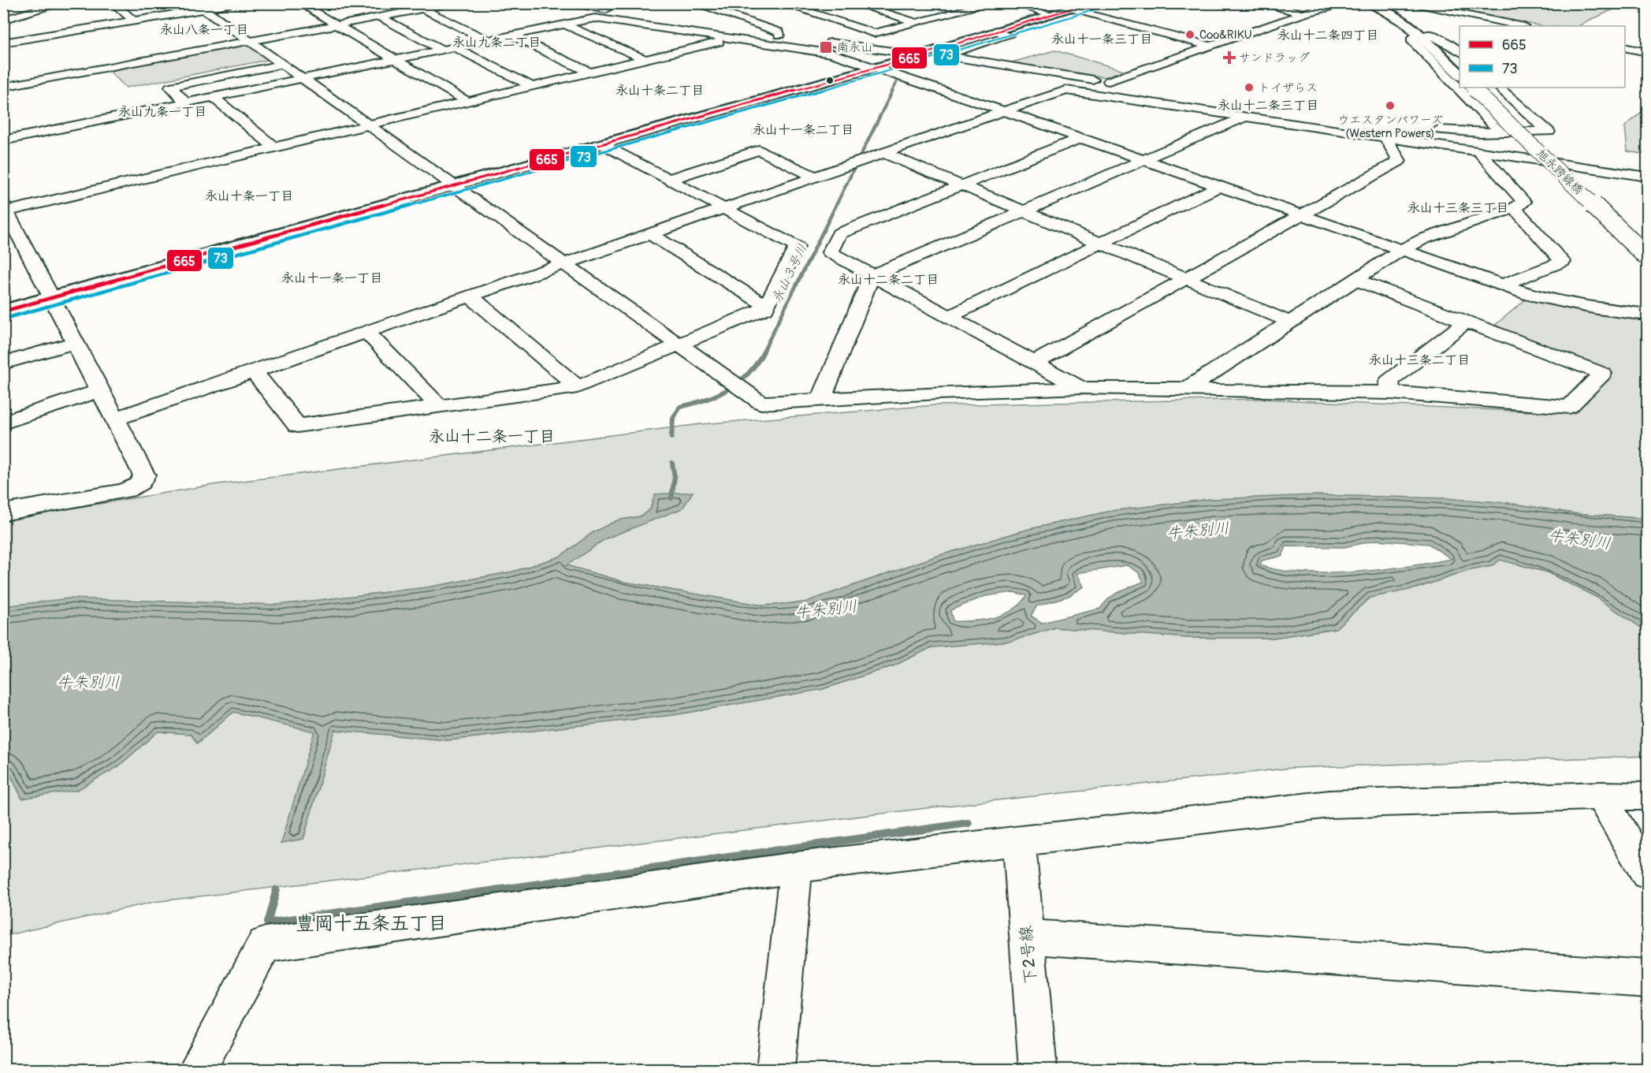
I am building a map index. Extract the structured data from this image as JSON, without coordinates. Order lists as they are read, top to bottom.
{
  "streets": {
    "main road": ["旭永跨線橋"],
    "street": ["下2号線"]
  },
  "districts": [
    "永山八条一丁目",
    "永山十二条四丁目",
    "永山十一条三丁目",
    "永山九条二丁目",
    "永山十条二丁目",
    "永山十二条三丁目",
    "永山九条一丁目",
    "永山十一条二丁目",
    "永山十条一丁目",
    "永山十三条三丁目",
    "永山十一条一丁目",
    "永山十二条二丁目",
    "永山十三条二丁目",
    "永山十二条一丁目",
    "豊岡十五条五丁目"
  ],
  "water": ["永山３号川", "牛朱別川"],
  "places": {
    "other": ["Coo&RIKU", "トイザらス", "ウエスタンパワーズ (Western Powers)"],
    "transit": ["南永山"],
    "health": ["サンドラッグ"]
  },
  "lines": ["transit line 665", "transit line 73"],
  "legend": ["665", "73"]
}
